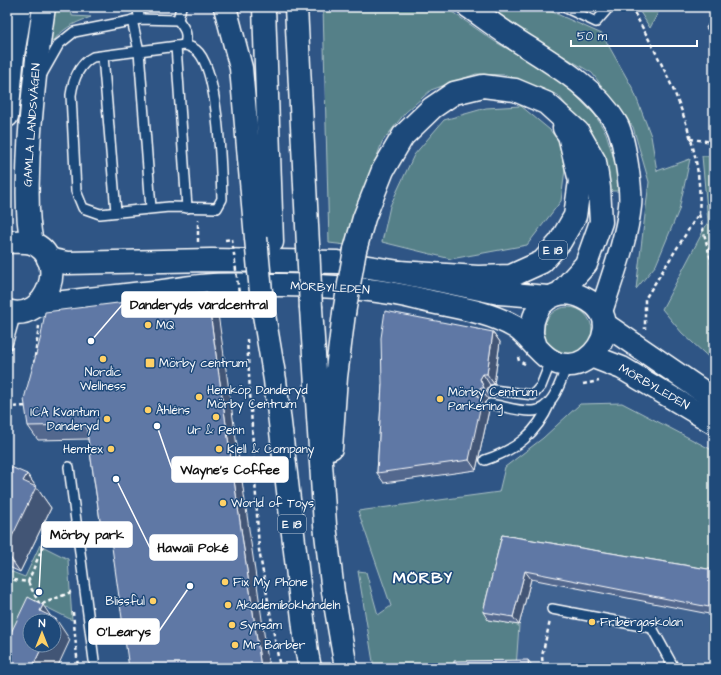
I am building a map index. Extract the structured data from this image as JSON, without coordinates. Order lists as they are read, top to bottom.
{
  "streets": {
    "main road": ["GAMLA LANDSVÄGEN", "E 18", "MÖRBYLEDEN"]
  },
  "crossings": [
    ["E 18", "MÖRBYLEDEN"]
  ],
  "districts": ["MÖRBY"],
  "places": {
    "other": [
      "MQ",
      "Danderyds vårdcentral",
      "Nordic Wellness",
      "Hemköp Danderyd Mörby Centrum",
      "Mörby Centrum Parkering",
      "Åhléns",
      "Ur & Penn",
      "ICA Kvantum Danderyd",
      "Wayne's Coffee",
      "Hemtex",
      "Kjell & Company",
      "Hawaii Poké",
      "World of Toys",
      "Fix My Phone",
      "O'Learys",
      "Mörby park",
      "Blissful",
      "Akademibokhandeln",
      "Fribergaskolan",
      "Synsam",
      "Mr Barber"
    ],
    "transit": ["Mörby centrum"]
  },
  "scale_bar": "50 m",
  "north": "top"
}
